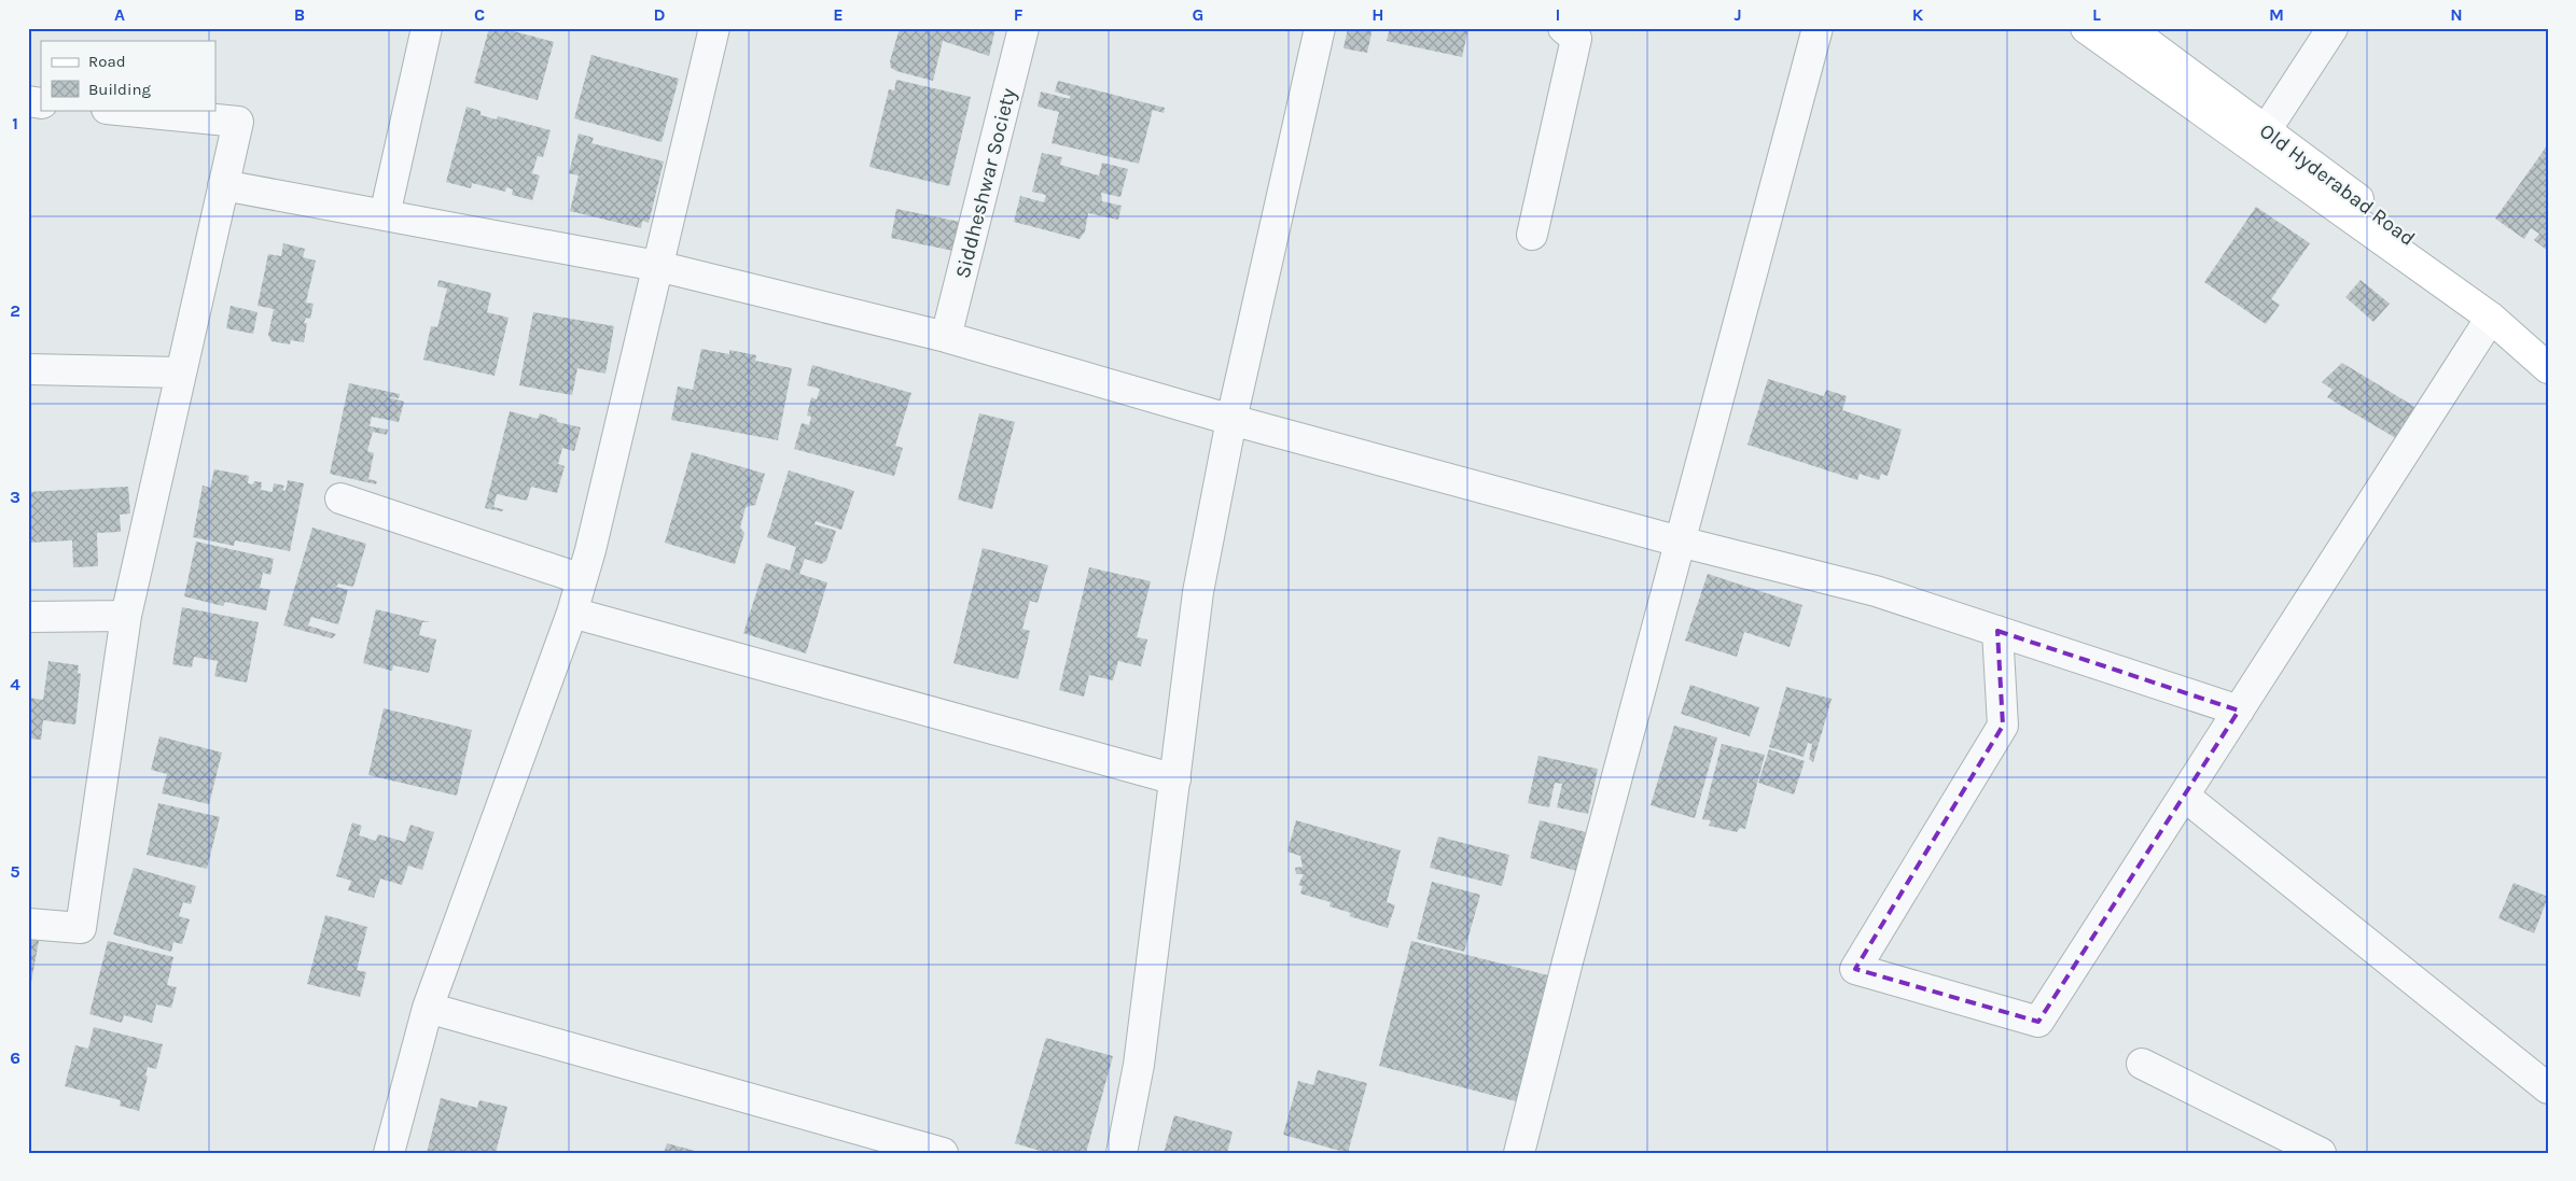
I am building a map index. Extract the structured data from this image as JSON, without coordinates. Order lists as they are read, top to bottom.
{
  "streets": {
    "main road": ["Old Hyderabad Road"],
    "street": ["Siddheshwar Society"]
  },
  "legend": ["Road", "Building"],
  "grid": {
    "columns": [
      "A",
      "B",
      "C",
      "D",
      "E",
      "F",
      "G",
      "H",
      "I",
      "J",
      "K",
      "L",
      "M",
      "N"
    ],
    "rows": [
      "1",
      "2",
      "3",
      "4",
      "5",
      "6"
    ]
  }
}
